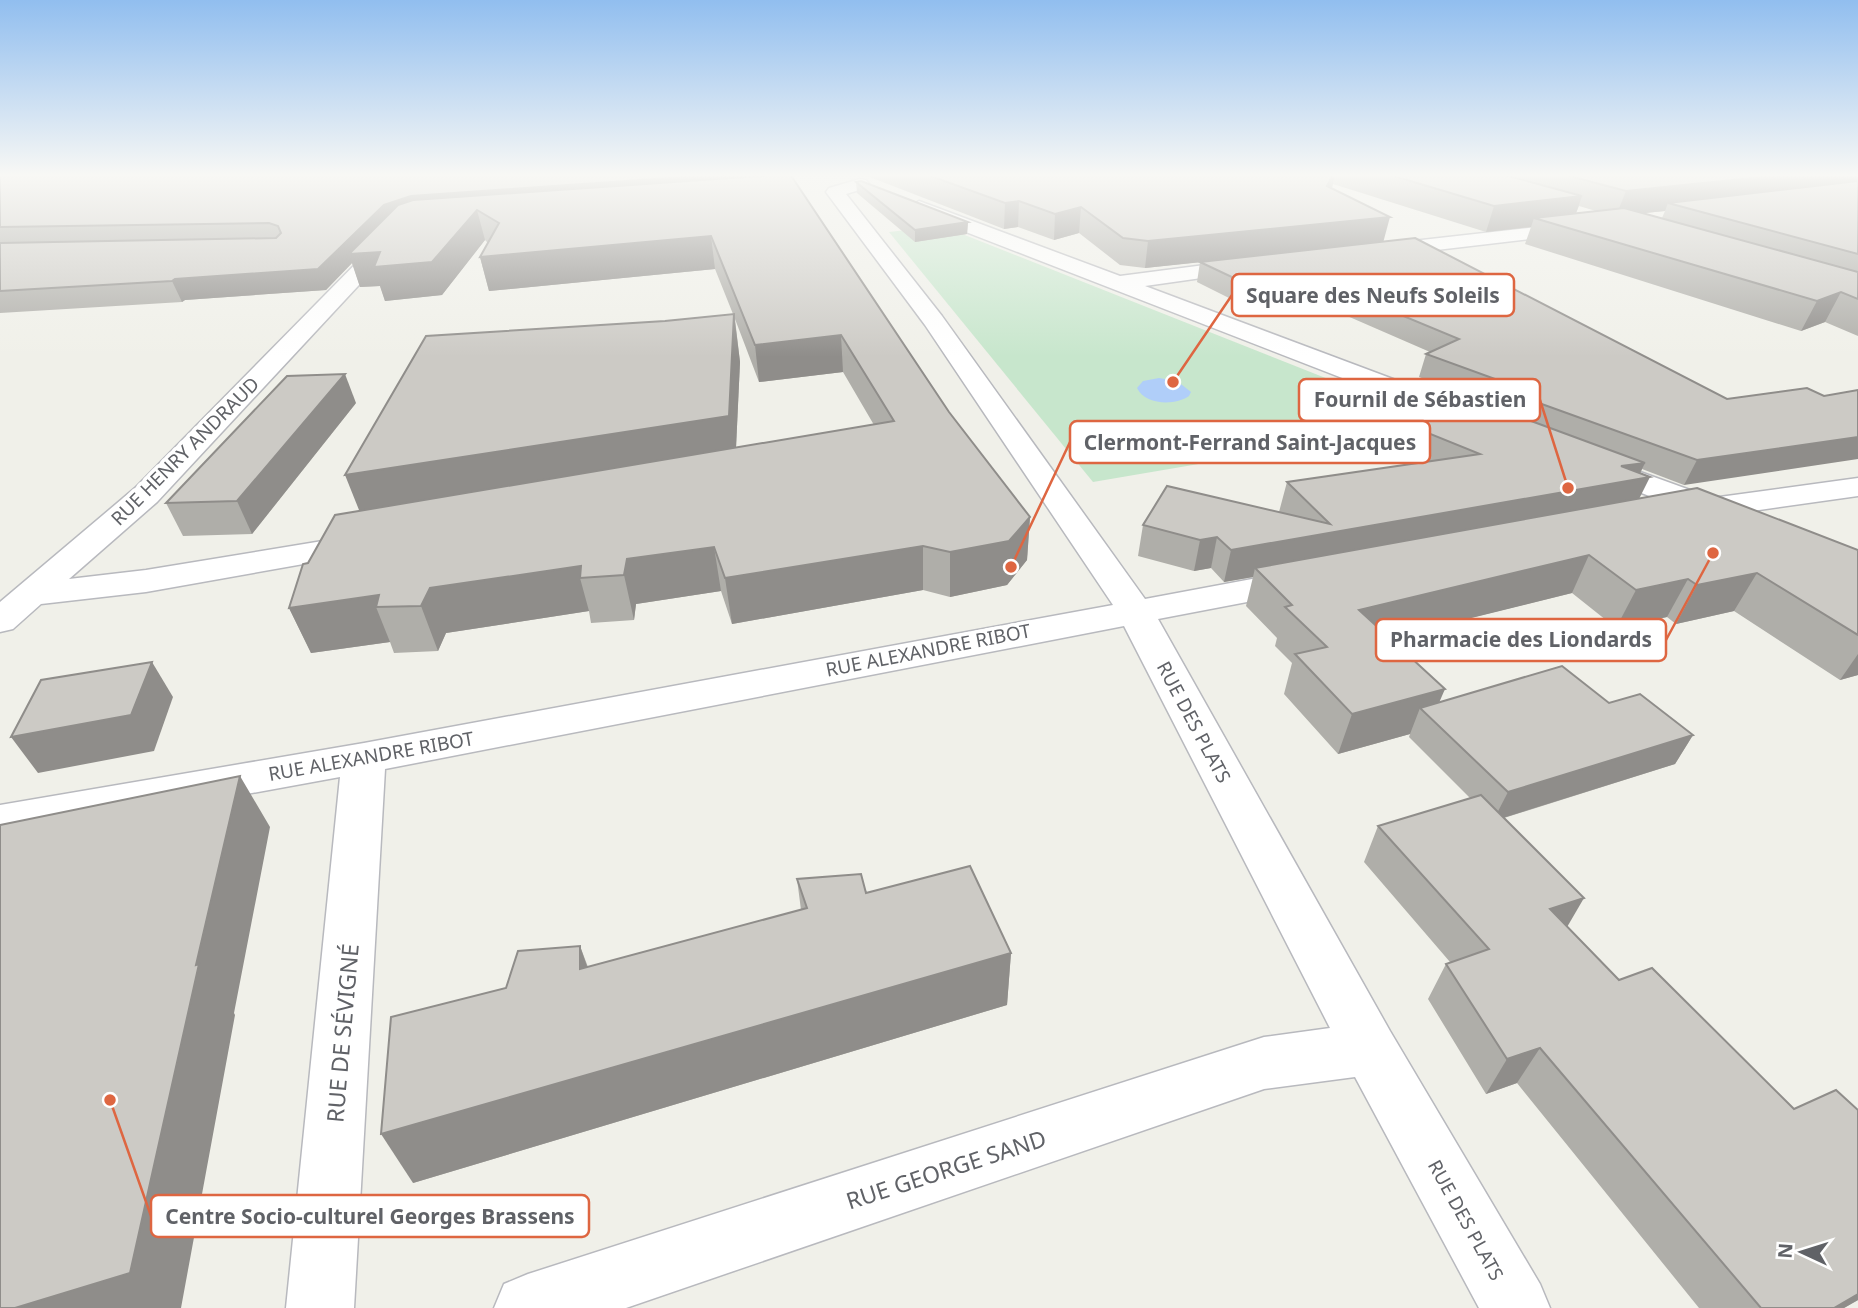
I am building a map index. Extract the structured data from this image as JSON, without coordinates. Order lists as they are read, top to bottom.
{
  "streets": {
    "street": [
      "RUE HENRY ANDRAUD",
      "RUE ALEXANDRE RIBOT",
      "RUE DES PLATS",
      "RUE DE SÉVIGNÉ",
      "RUE GEORGE SAND"
    ]
  },
  "crossings": [
    ["RUE ALEXANDRE RIBOT", "RUE DES PLATS"],
    ["RUE ALEXANDRE RIBOT", "RUE DE SÉVIGNÉ"],
    ["RUE DES PLATS", "RUE GEORGE SAND"]
  ],
  "places": [
    "Square des Neufs Soleils",
    "Fournil de Sébastien",
    "Pharmacie des Liondards",
    "Clermont-Ferrand Saint-Jacques",
    "Centre Socio-culturel Georges Brassens"
  ],
  "north": "left"
}
